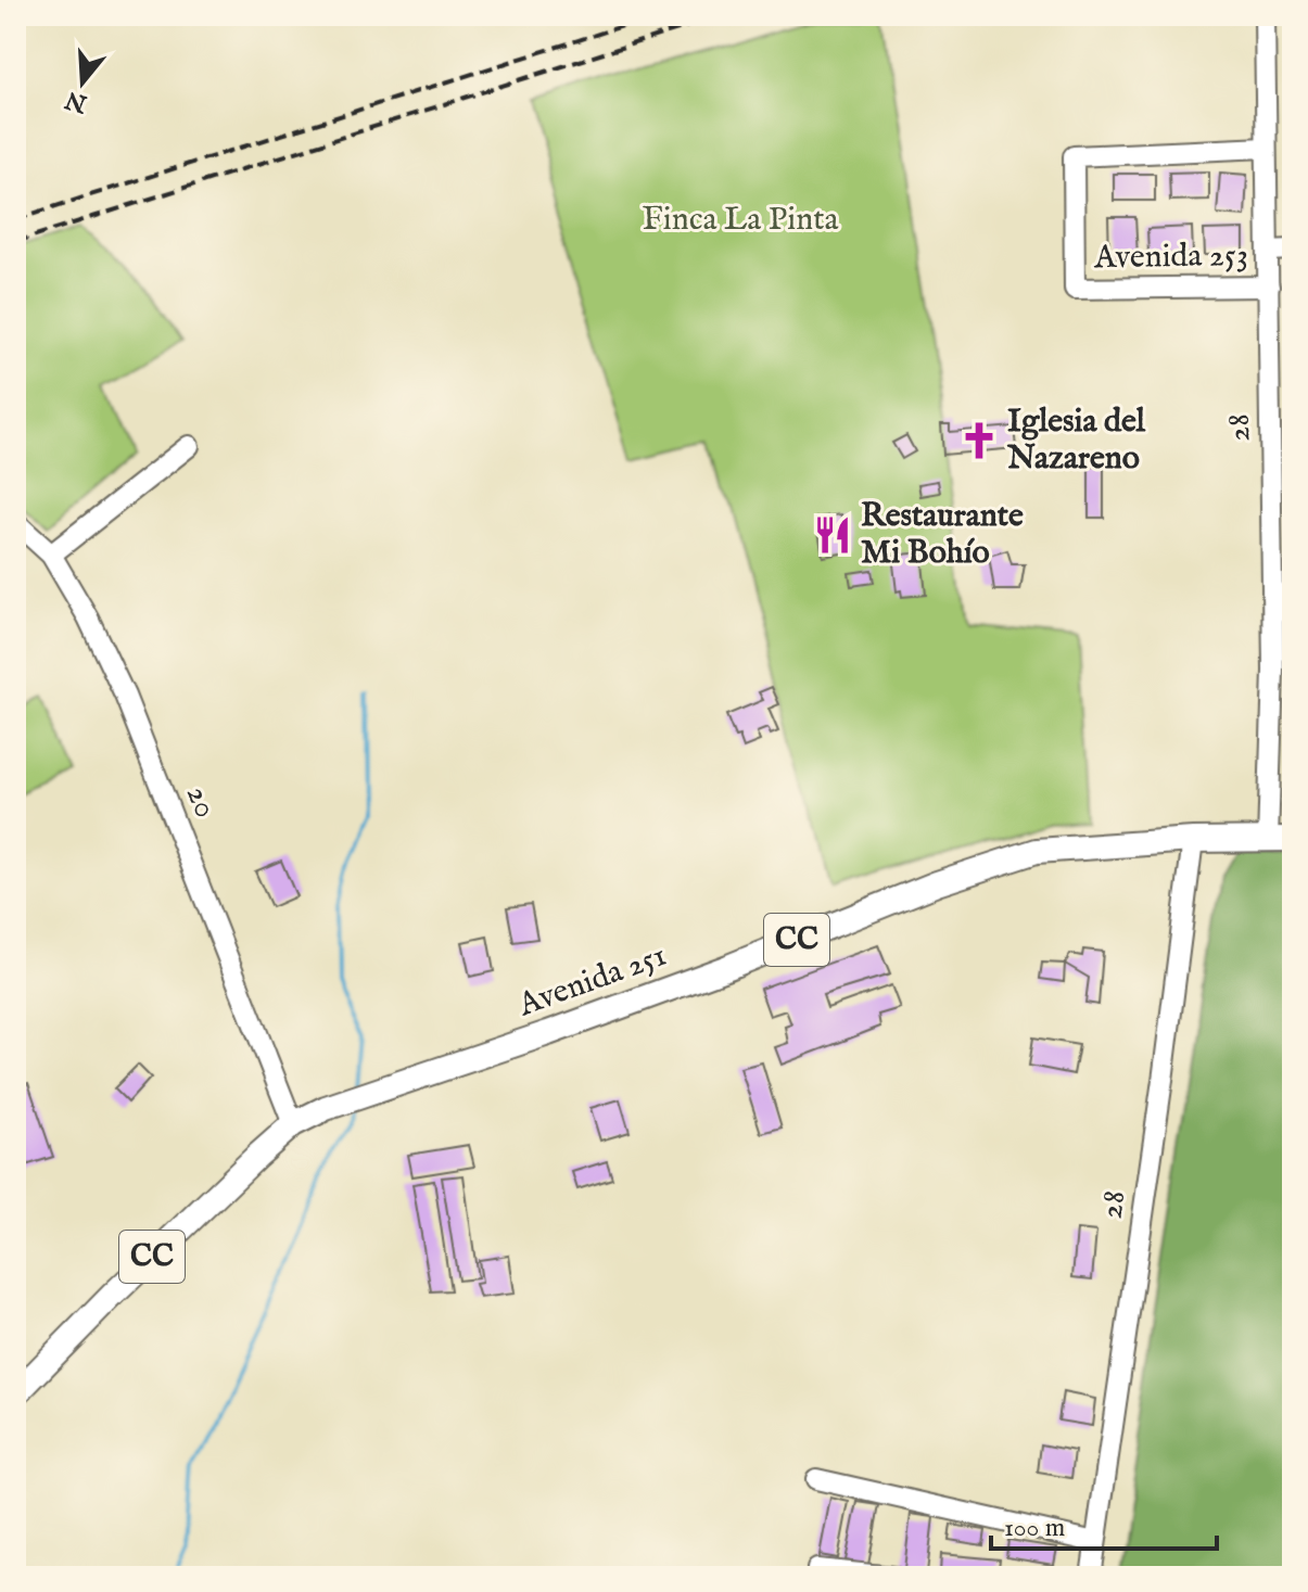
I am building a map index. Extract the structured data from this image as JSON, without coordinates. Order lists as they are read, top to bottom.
{
  "streets": {
    "main road": ["CC", "Avenida 251"],
    "street": ["Avenida 253", "28", "20"]
  },
  "crossings": [
    ["Avenida 253", "28"],
    ["28", "Avenida 251"],
    ["20", "Avenida 251"]
  ],
  "parks": ["Finca La Pinta"],
  "places": {
    "church": ["Iglesia del Nazareno"],
    "restaurant": ["Restaurante Mi Bohío"]
  },
  "scale_bar": "100 m",
  "north": "bottom"
}
